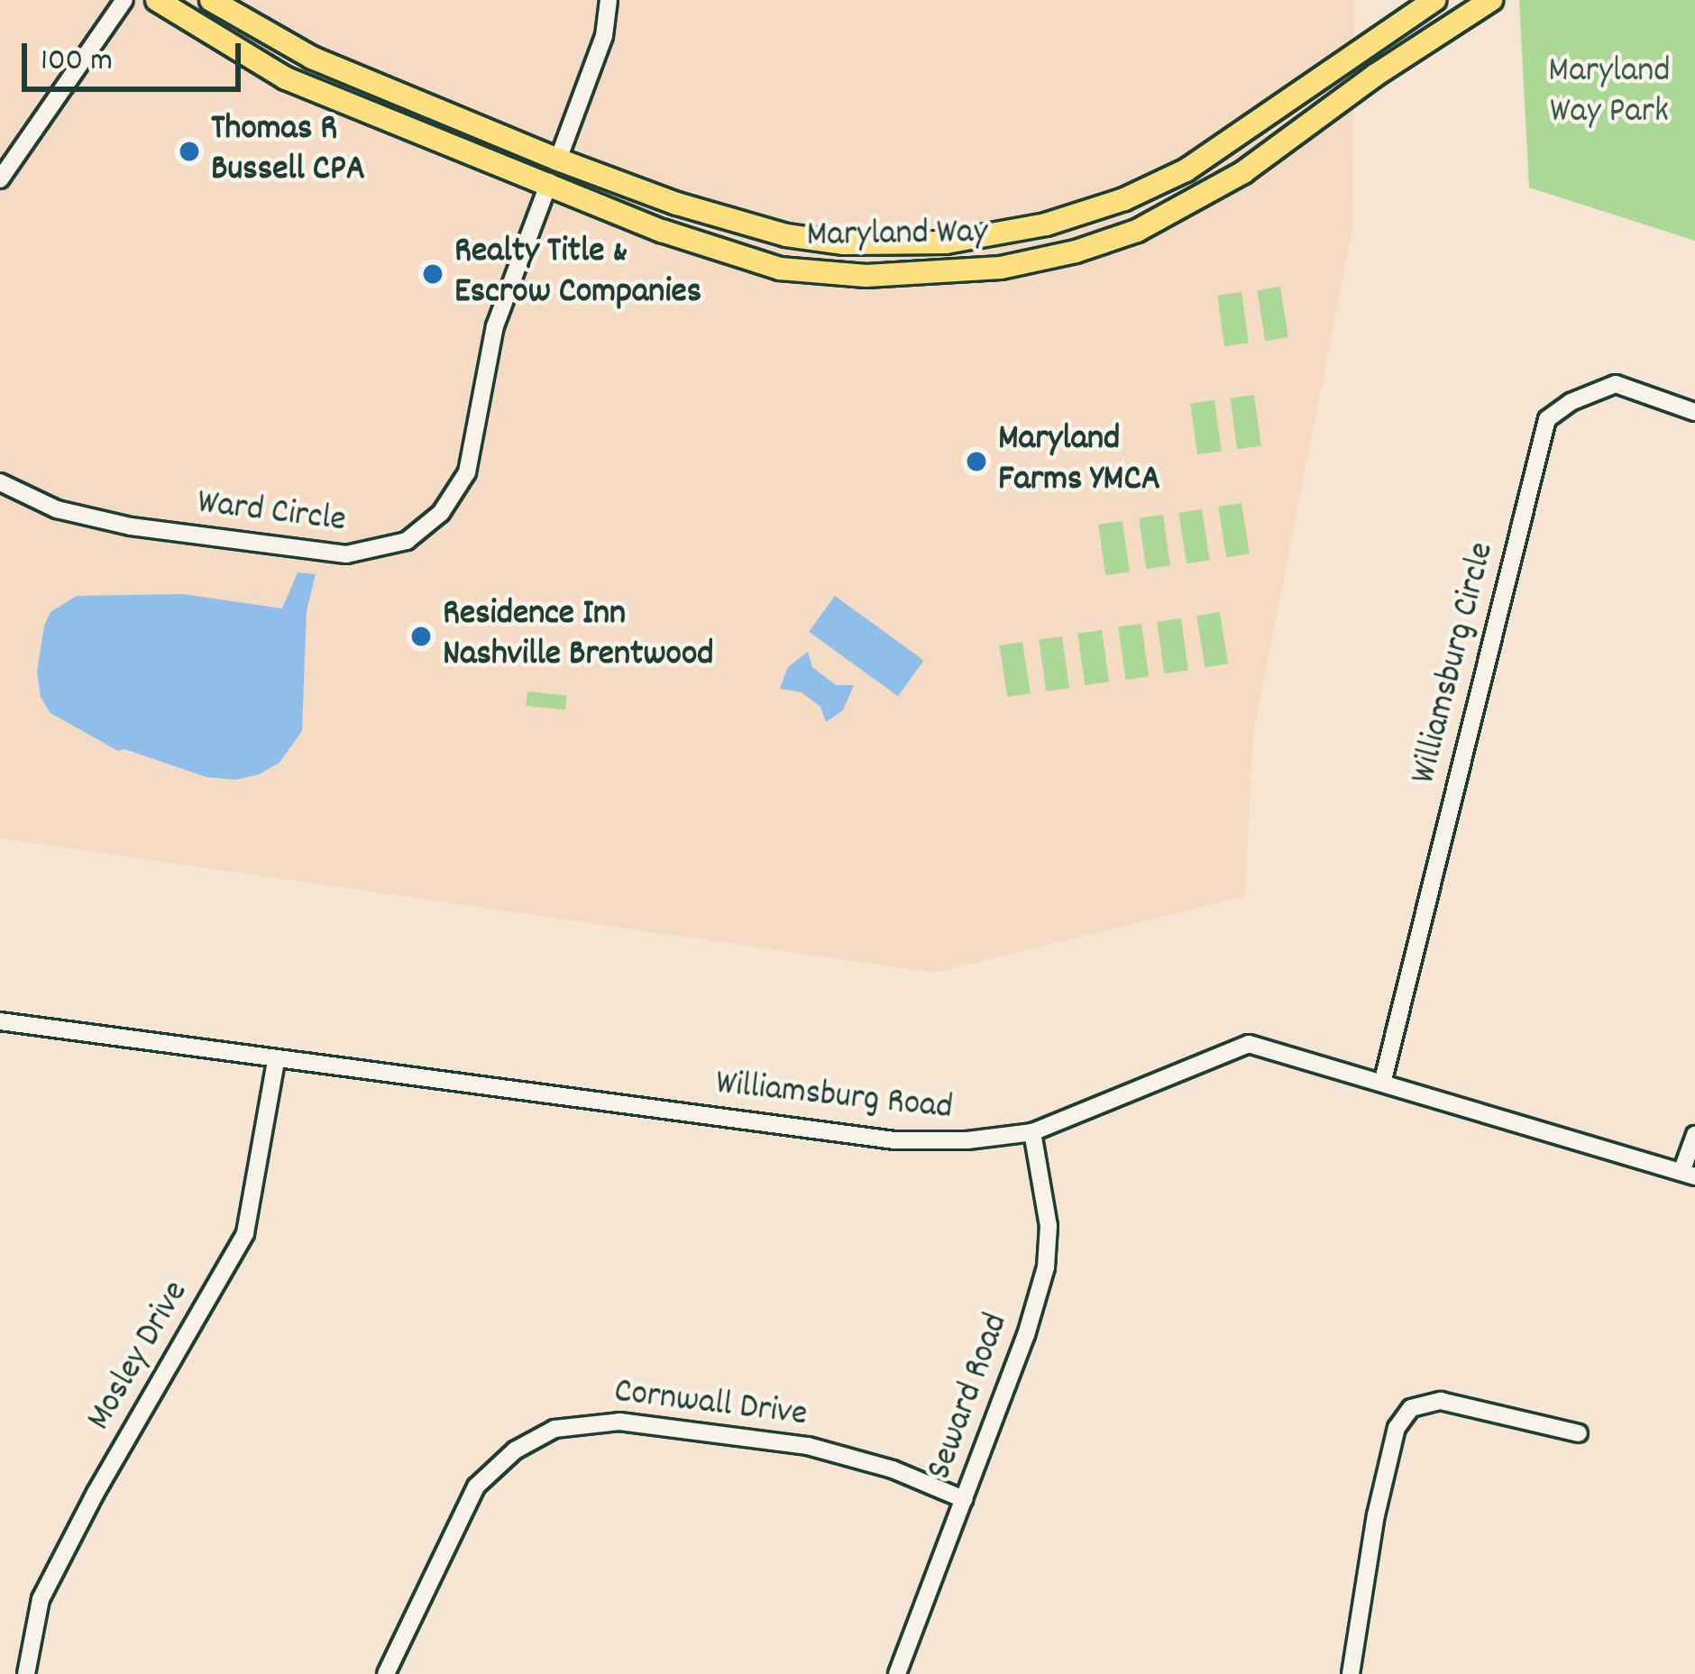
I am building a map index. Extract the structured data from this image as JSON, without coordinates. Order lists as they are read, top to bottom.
{
  "streets": {
    "main road": ["Maryland Way"],
    "street": [
      "Ward Circle",
      "Williamsburg Circle",
      "Williamsburg Road",
      "Mosley Drive",
      "Seward Road",
      "Cornwall Drive"
    ]
  },
  "crossings": [
    ["Maryland Way", "Ward Circle"],
    ["Williamsburg Circle", "Williamsburg Road"],
    ["Williamsburg Road", "Mosley Drive"],
    ["Williamsburg Road", "Seward Road"],
    ["Seward Road", "Cornwall Drive"]
  ],
  "parks": ["Maryland Way Park"],
  "places": [
    "Thomas R Bussell CPA",
    "Realty Title & Escrow Companies",
    "Maryland Farms YMCA",
    "Residence Inn Nashville Brentwood"
  ],
  "scale_bar": "100 m"
}
